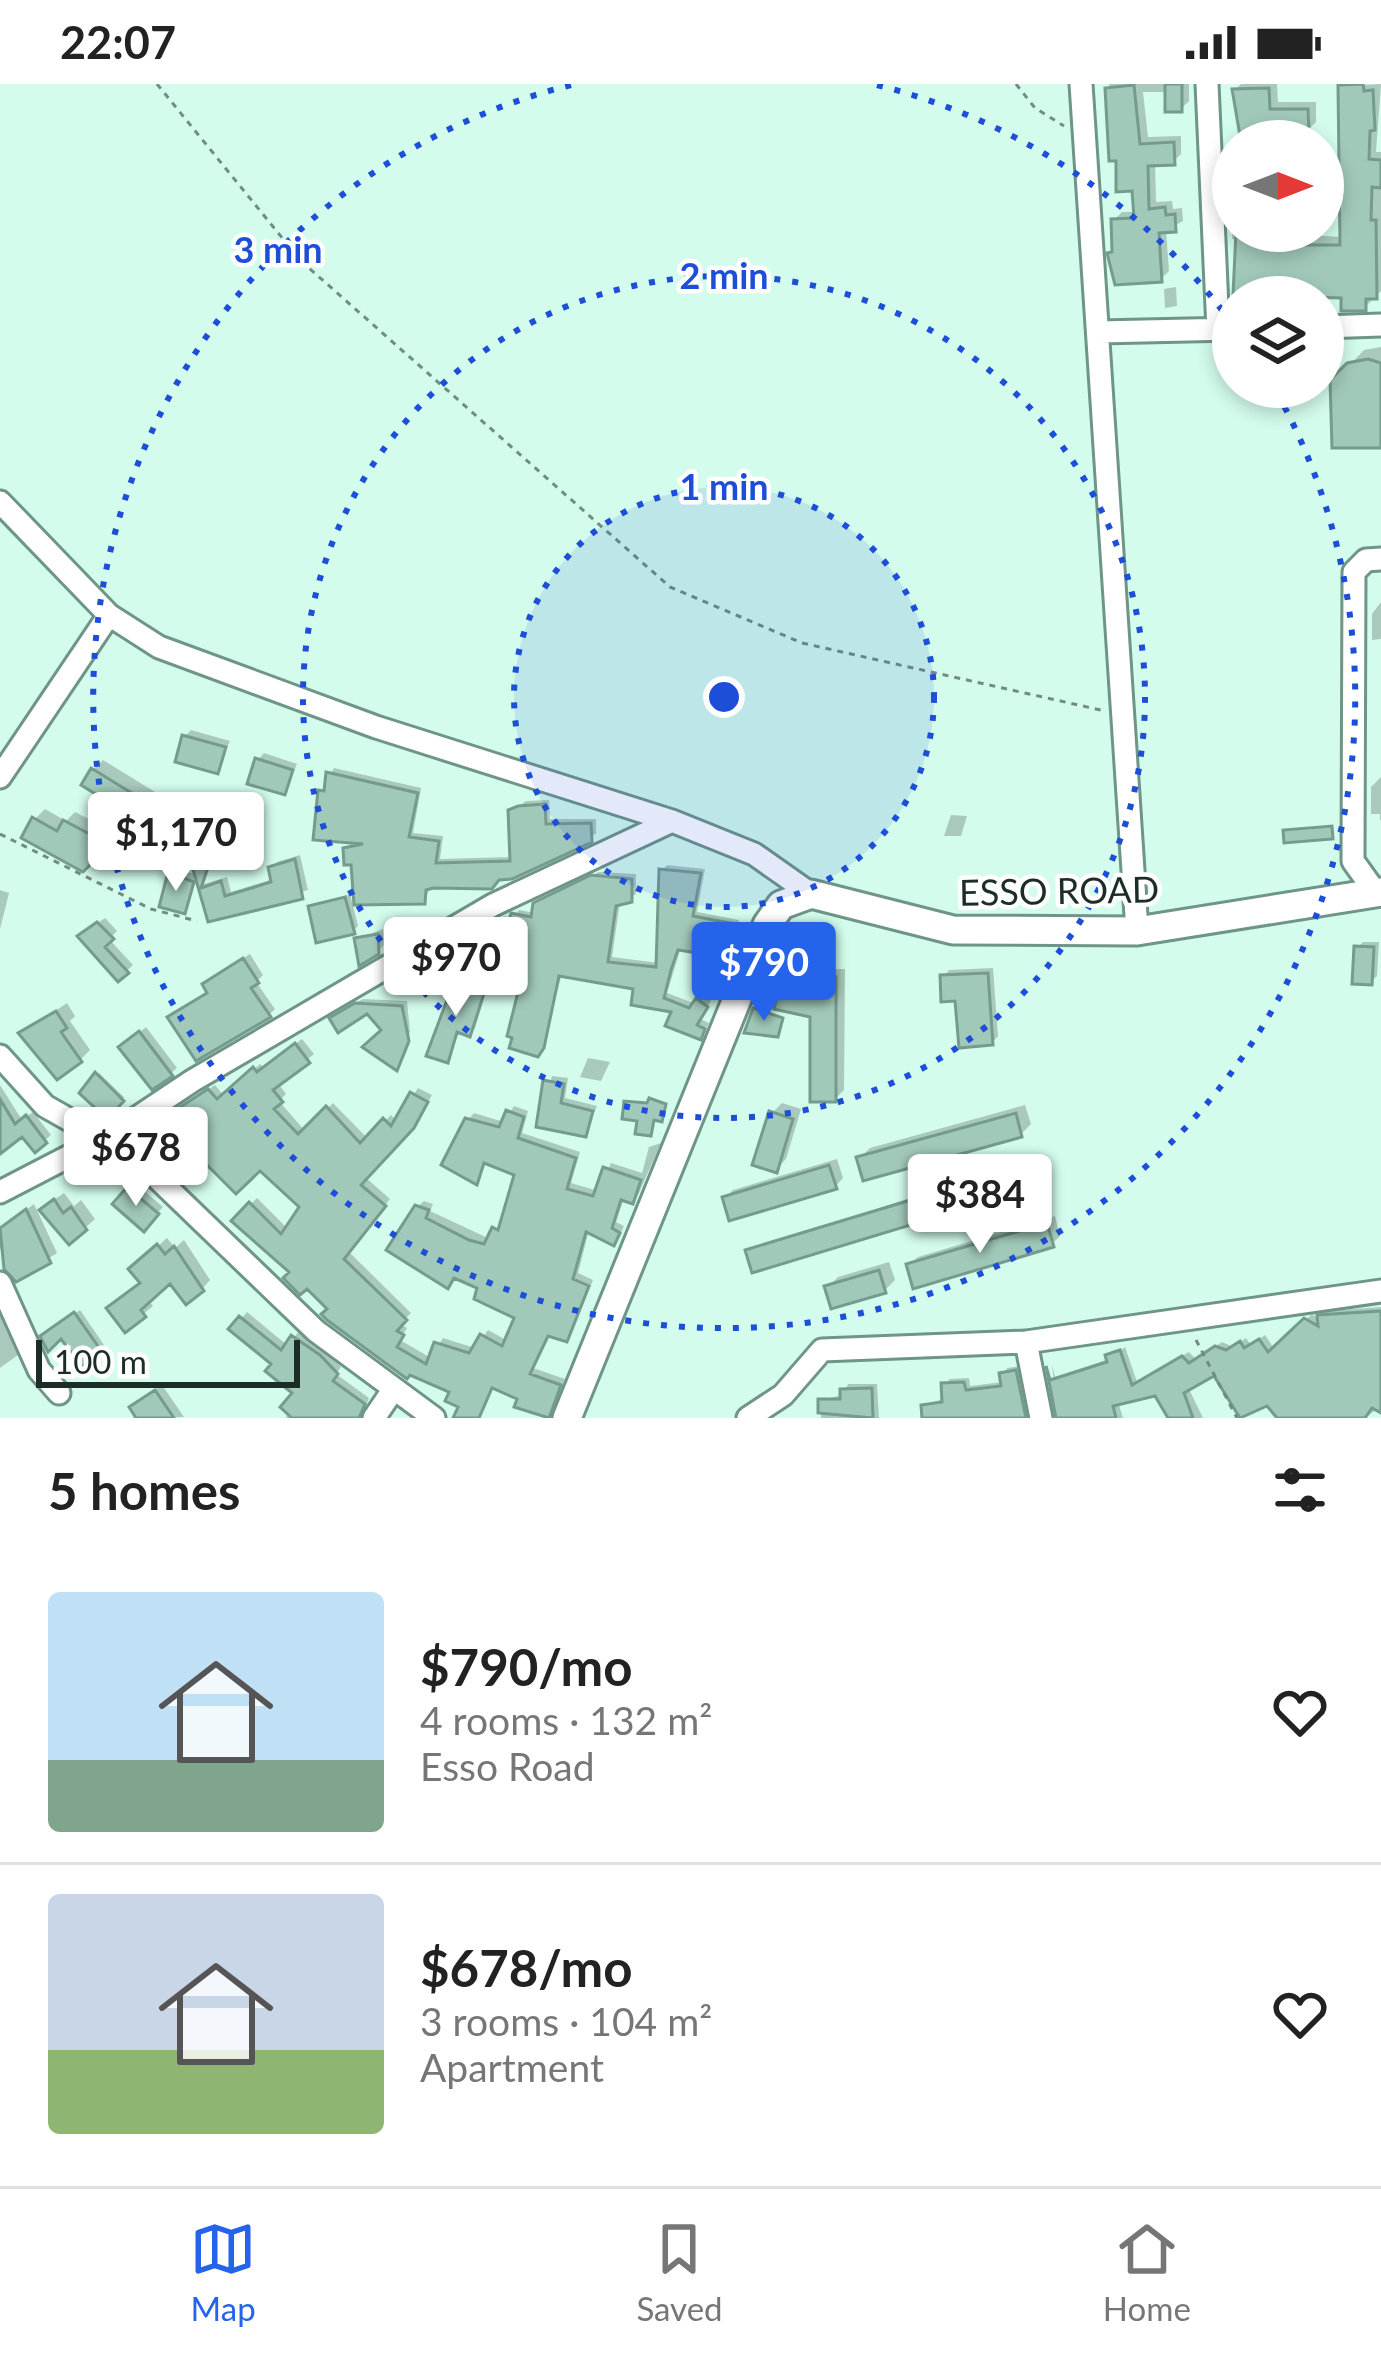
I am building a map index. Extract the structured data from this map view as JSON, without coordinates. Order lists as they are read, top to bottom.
{
  "streets": {
    "street": ["ESSO ROAD"]
  },
  "scale_bar": "100 m",
  "north": "right",
  "page": {
    "status": "22:07",
    "price": [
      "$1,170",
      "$970",
      "$790",
      "$678",
      "$384"
    ],
    "scale": "100 m",
    "heading": "5 homes",
    "list": [
      {
        "name": "$790/mo",
        "note": "4 rooms · 132 m² · Esso Road"
      },
      {
        "name": "$678/mo",
        "note": "3 rooms · 104 m² · Apartment"
      }
    ],
    "tabs": ["Map", "Saved", "Home"]
  },
  "rings": ["3 min", "2 min", "1 min"]
}
